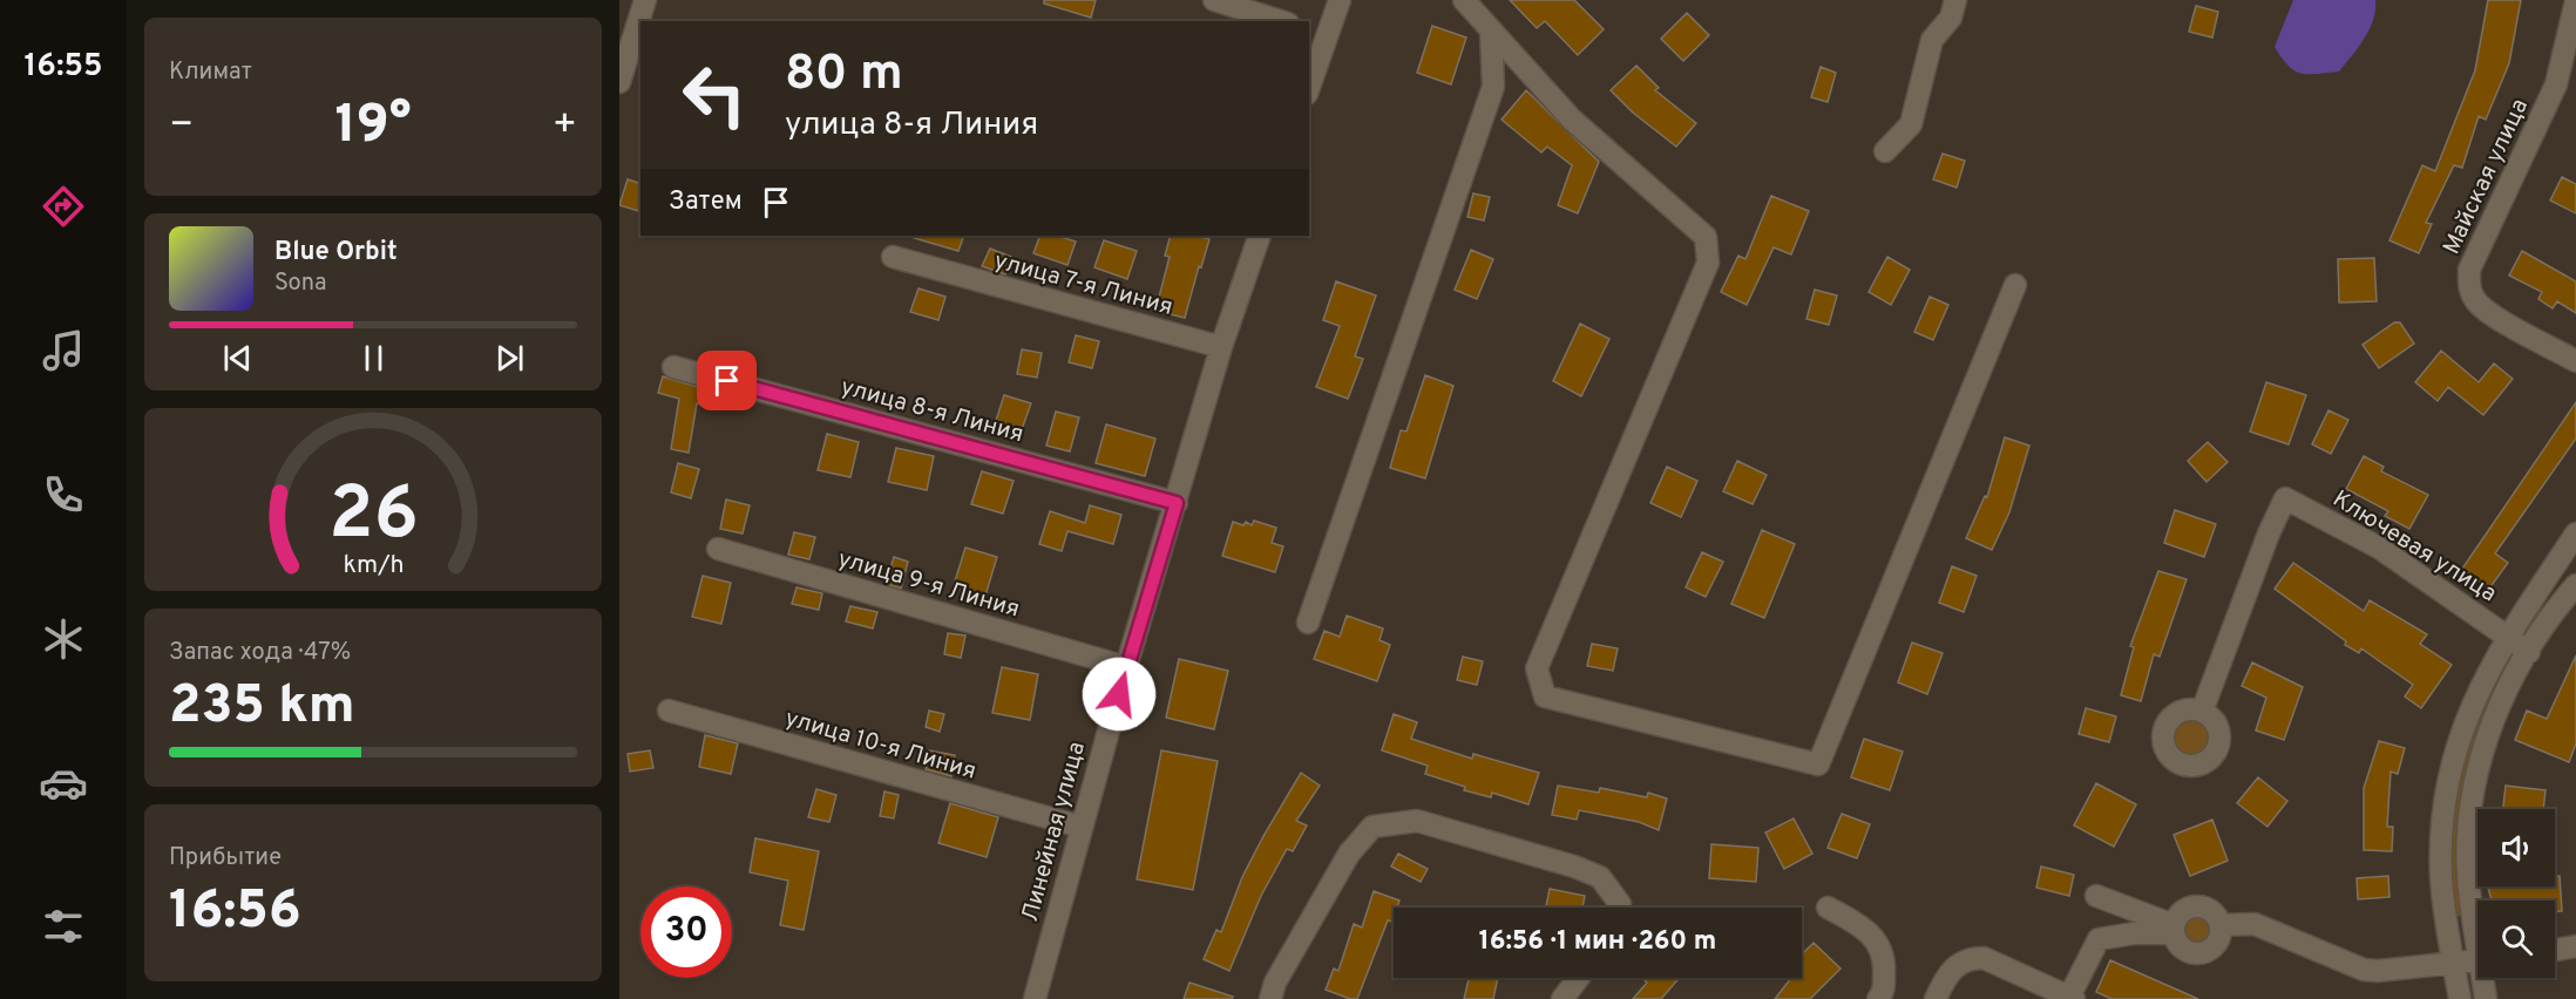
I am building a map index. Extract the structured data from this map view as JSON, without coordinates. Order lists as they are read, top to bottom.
{
  "streets": {
    "street": [
      "Майская улица",
      "улица 7-я Линия",
      "улица 8-я Линия",
      "Ключевая улица",
      "улица 9-я Линия",
      "улица 10-я Линия",
      "Линейная улица"
    ]
  },
  "crossings": [
    ["улица 7-я Линия", "Линейная улица"],
    ["улица 8-я Линия", "Линейная улица"],
    ["улица 9-я Линия", "Линейная улица"],
    ["улица 10-я Линия", "Линейная улица"]
  ],
  "page": {
    "tabs": "16:55",
    "tile": [
      "Климат",
      ["Запас хода · 47%", "235 km"],
      ["Прибытие", "16:56"]
    ],
    "turn": ["80 m", "улица 8-я Линия"],
    "heat": ["−", "19°", "+"],
    "then": "Затем",
    "song": ["Blue Orbit", "Sona"],
    "limit": "30",
    "trip": "16:56 · 1 мин · 260 m",
    "gauge": ["26", "km/h"]
  }
}
